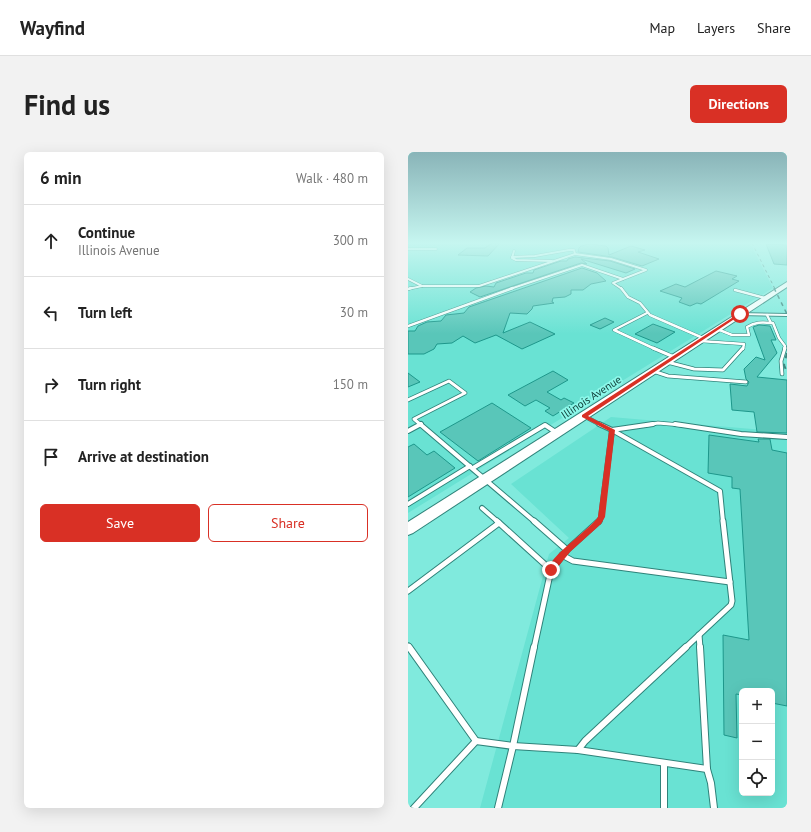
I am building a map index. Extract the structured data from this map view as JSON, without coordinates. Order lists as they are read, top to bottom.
{
  "streets": {
    "main road": ["Illinois Avenue"]
  },
  "page": {
    "header": "Wayfind",
    "nav": ["Map", "Layers", "Share"],
    "buttons": [
      "Directions",
      ["Save", "Share"]
    ],
    "title": "Find us",
    "heading": ["6 min", "Walk · 480 m"],
    "list": [
      ["Continue", "Illinois Avenue", "300 m"],
      ["Turn left", "30 m"],
      ["Turn right", "150 m"],
      "Arrive at destination"
    ],
    "map_buttons": ["+", "−"]
  }
}
